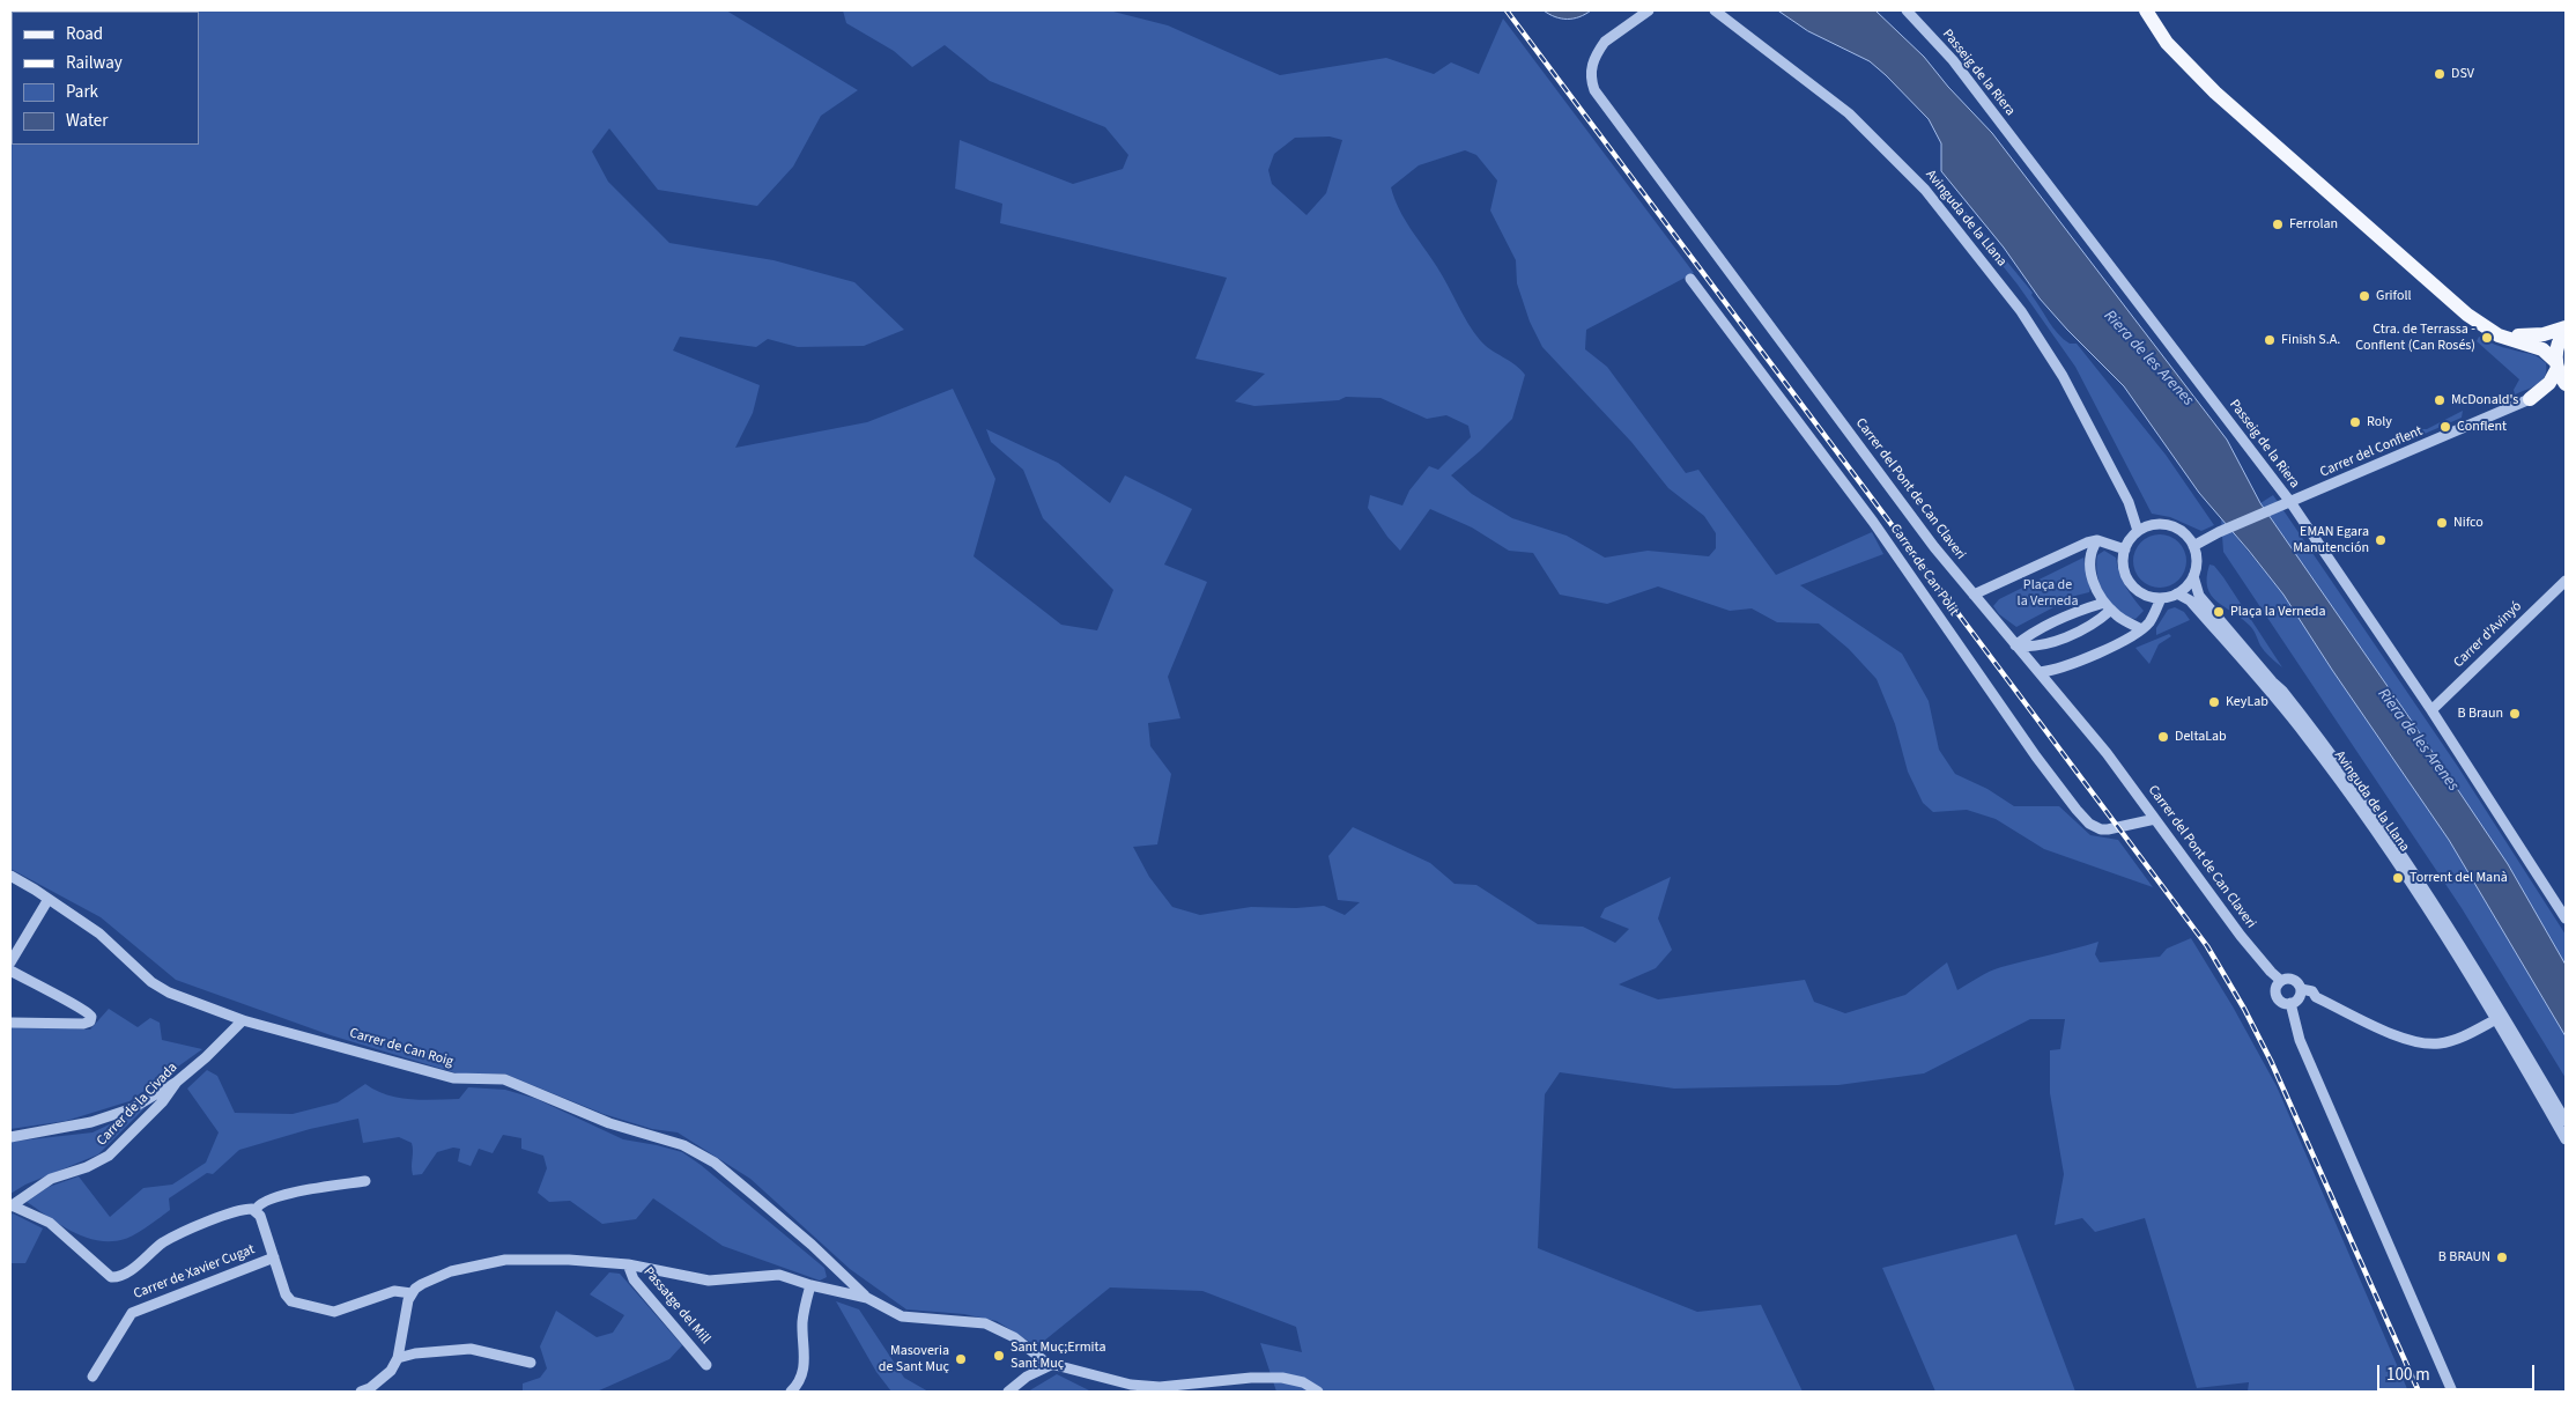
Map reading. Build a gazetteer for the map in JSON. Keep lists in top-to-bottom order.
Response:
{
  "streets": {
    "street": [
      "Passeig de la Riera",
      "Avinguda de la Llana",
      "Carrer del Conflent",
      "Carrer del Pont de Can Claveri",
      "Carrer de Can Pòlit",
      "Carrer d'Avinyó",
      "Carrer de Can Roig",
      "Carrer de la Civada",
      "Carrer de Xavier Cugat",
      "Passatge del Mill"
    ]
  },
  "crossings": [
    ["Passeig de la Riera", "Carrer del Conflent"],
    ["Passeig de la Riera", "Carrer d'Avinyó"],
    ["Avinguda de la Llana", "Carrer del Conflent"],
    ["Carrer del Pont de Can Claveri", "Carrer de Can Pòlit"],
    ["Carrer de Can Roig", "Carrer de la Civada"]
  ],
  "water": ["Riera de les Arenes"],
  "parks": ["Plaça de la Verneda"],
  "places": [
    "DSV",
    "Ferrolan",
    "Grifoll",
    "Ctra. de Terrassa - Conflent (Can Rosés)",
    "Finish S.A.",
    "McDonald's",
    "Roly",
    "Conflent",
    "Nifco",
    "EMAN Egara Manutención",
    "Plaça la Verneda",
    "KeyLab",
    "B Braun",
    "DeltaLab",
    "Torrent del Manà",
    "B BRAUN",
    "Sant Muç;Ermita Sant Muç",
    "Masoveria de Sant Muç"
  ],
  "legend": [
    "Road",
    "Railway",
    "Park",
    "Water"
  ],
  "scale_bar": "100 m"
}
